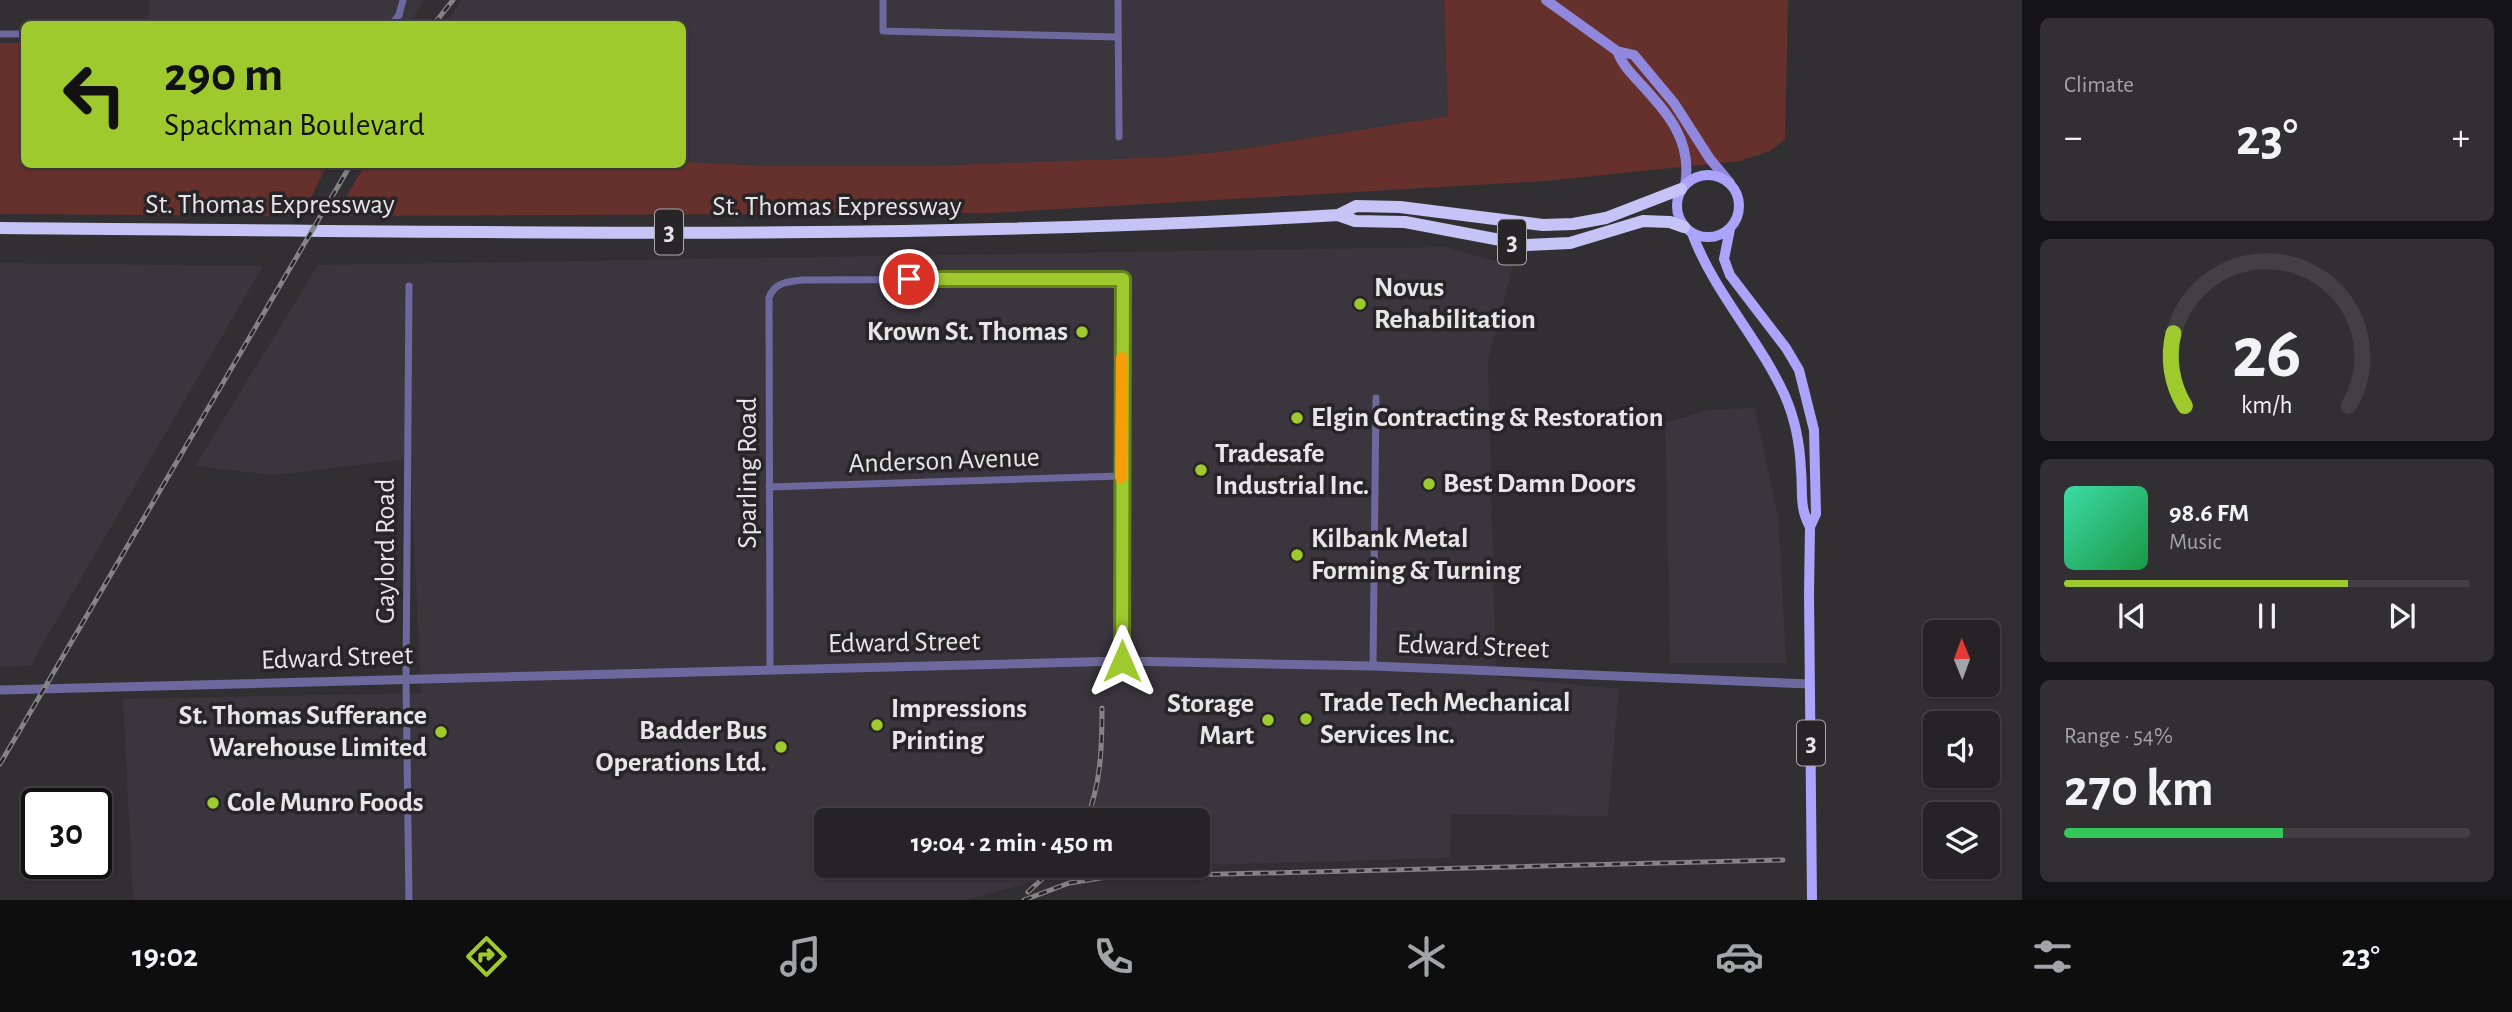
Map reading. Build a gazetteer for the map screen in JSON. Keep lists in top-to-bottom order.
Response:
{
  "streets": {
    "highway": ["St. Thomas Expressway", "3"],
    "street": [
      "Anderson Avenue",
      "Sparling Road",
      "Gaylord Road",
      "Edward Street"
    ]
  },
  "crossings": [
    ["St. Thomas Expressway", "3"],
    ["3", "Edward Street"],
    ["Anderson Avenue", "Sparling Road"],
    ["Sparling Road", "Edward Street"],
    ["Gaylord Road", "Edward Street"]
  ],
  "places": [
    "Novus Rehabilitation",
    "Krown St. Thomas",
    "Elgin Contracting & Restoration",
    "Tradesafe Industrial Inc.",
    "Best Damn Doors",
    "Kilbank Metal Forming & Turning",
    "Trade Tech Mechanical Services Inc.",
    "Storage Mart",
    "Impressions Printing",
    "St. Thomas Sufferance Warehouse Limited",
    "Badder Bus Operations Ltd.",
    "Cole Munro Foods"
  ],
  "north": "top",
  "page": {
    "tile": [
      "Climate",
      ["Range · 54%", "270 km"]
    ],
    "turn": ["290 m", "Spackman Boulevard"],
    "heat": ["−", "23°", "+"],
    "song": ["98.6 FM", "Music"],
    "limit": "30",
    "trip": "19:04 · 2 min · 450 m",
    "tabs": ["19:02", "23°"],
    "gauge": ["26", "km/h"]
  }
}
